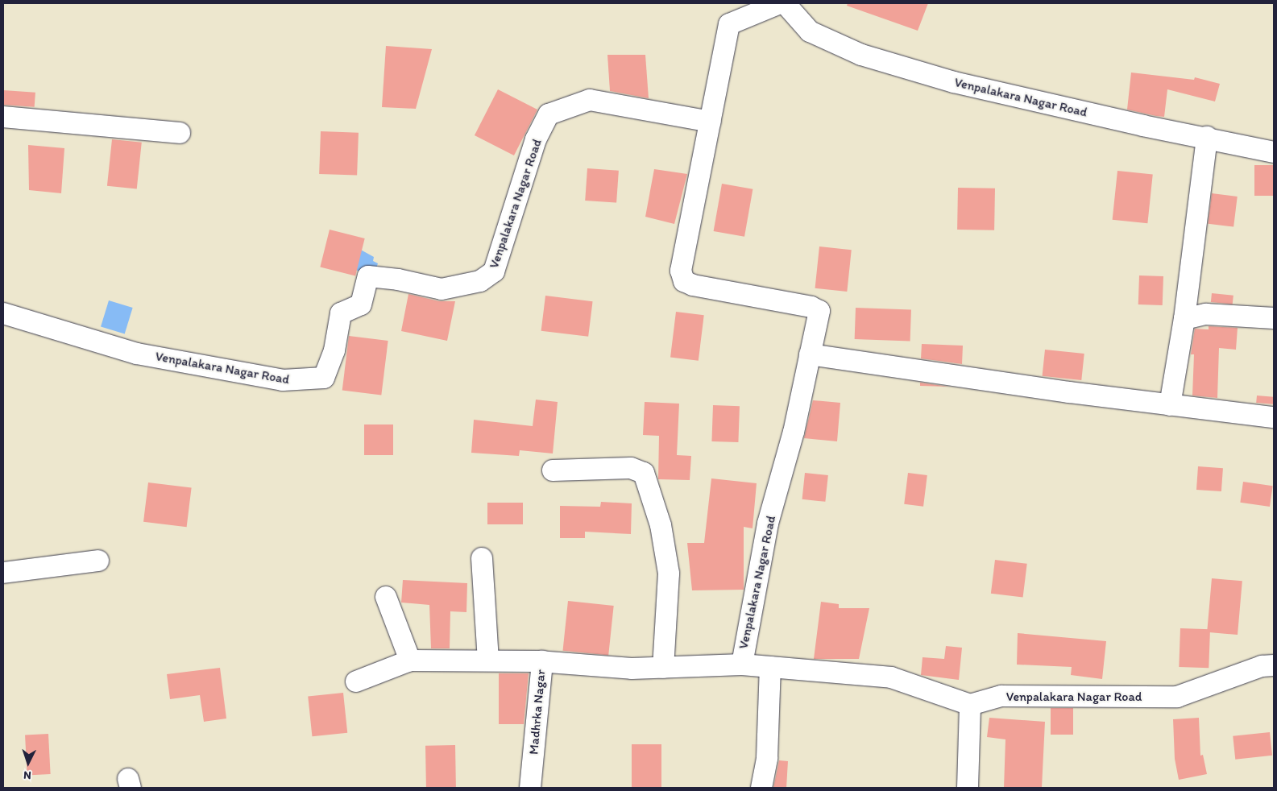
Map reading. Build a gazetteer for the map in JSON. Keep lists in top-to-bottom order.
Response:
{
  "streets": {
    "street": ["Venpalakara Nagar Road", "Madhrka Nagar"]
  },
  "crossings": [
    ["Venpalakara Nagar Road", "Madhrka Nagar"]
  ],
  "north": "bottom"
}
